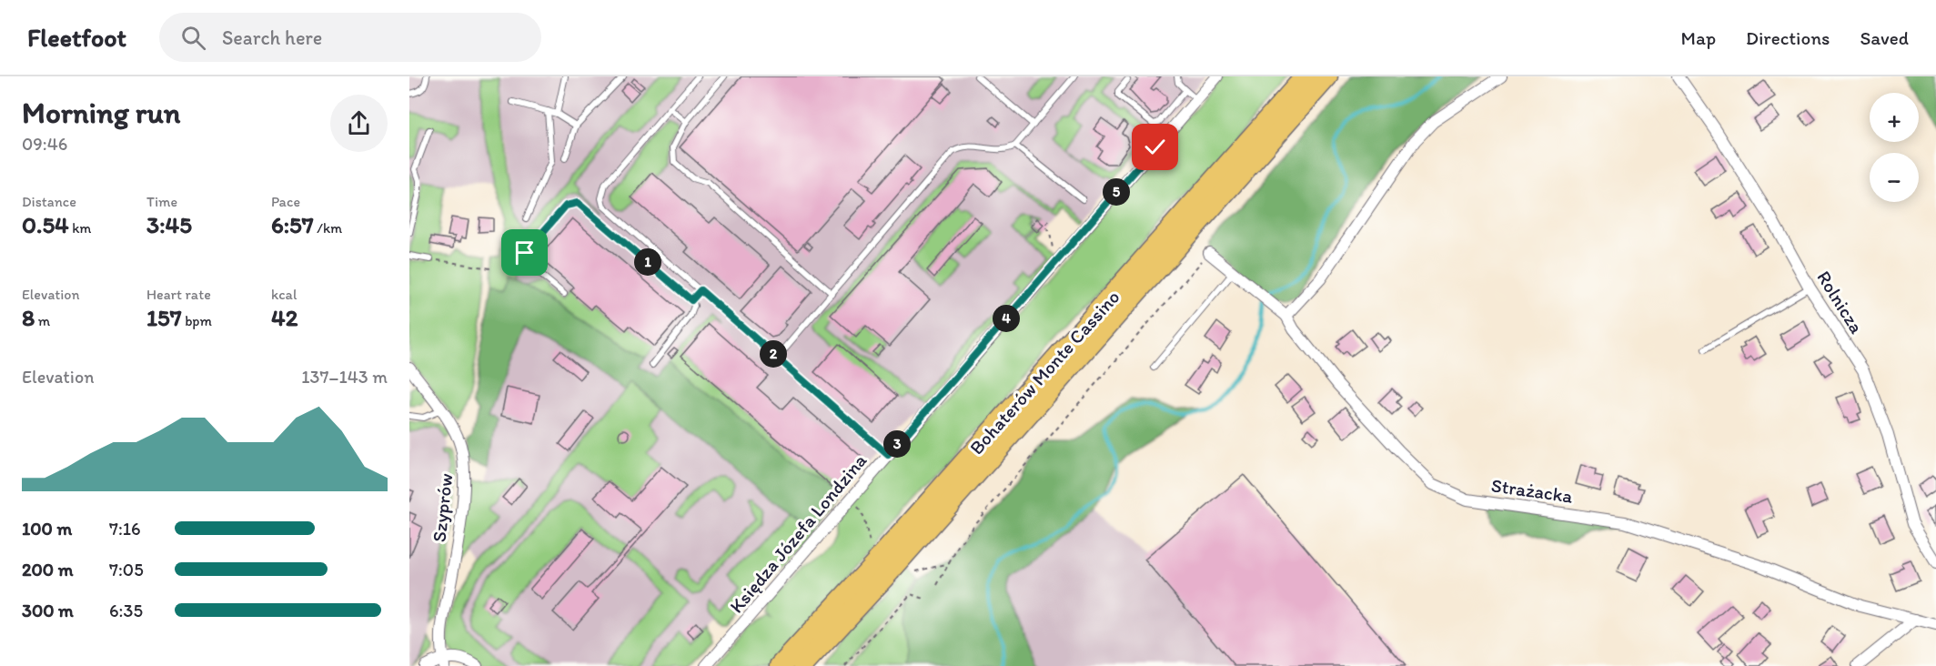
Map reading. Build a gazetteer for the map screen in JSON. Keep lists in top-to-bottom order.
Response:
{
  "streets": {
    "highway": ["Bohaterów Monte Cassino"],
    "street": [
      "Rolnicza",
      "Strażacka",
      "Szyprów",
      "Księdza Józefa Londzina"
    ]
  },
  "page": {
    "header": "Fleetfoot",
    "search": "Search here",
    "nav": ["Map", "Directions", "Saved"],
    "heading": ["Morning run", "09:46"],
    "map_buttons": ["+", "−"],
    "stats": [
      ["Distance", "0.54 km"],
      ["Time", "3:45"],
      ["Pace", "6:57 /km"],
      ["Elevation", "8 m"],
      ["Heart rate", "157 bpm"],
      ["kcal", "42"]
    ],
    "pins": [
      "5",
      "1",
      "4",
      "2",
      "3"
    ],
    "chart": ["Elevation", "137–143 m"],
    "list": [
      {
        "name": "100 m",
        "note": "7:16"
      },
      {
        "name": "200 m",
        "note": "7:05"
      },
      {
        "name": "300 m",
        "note": "6:35"
      }
    ]
  }
}
